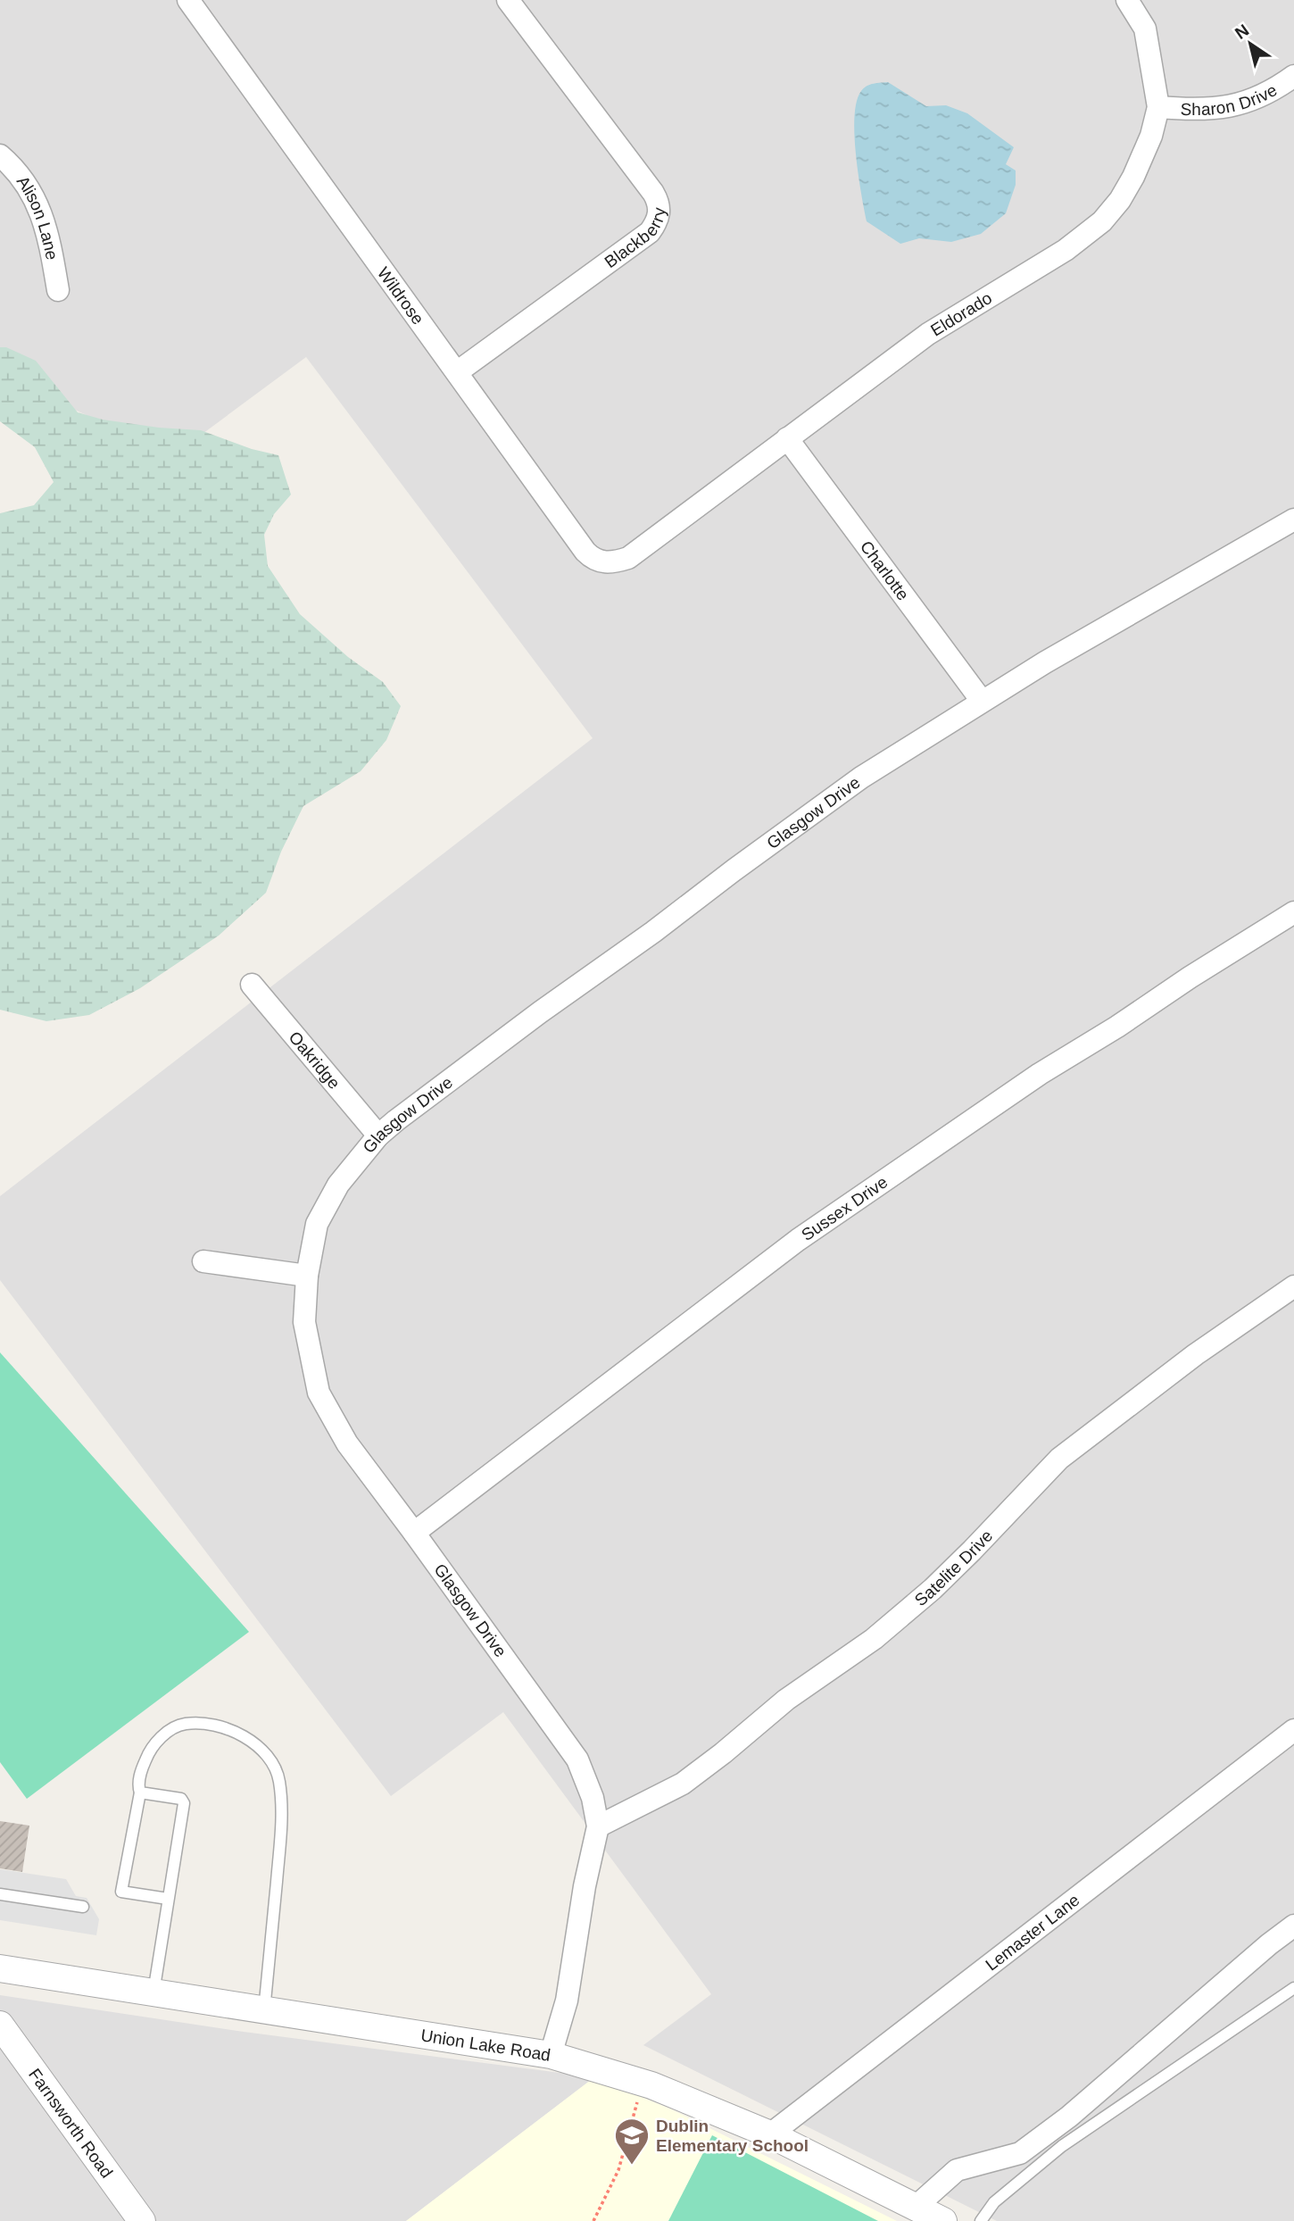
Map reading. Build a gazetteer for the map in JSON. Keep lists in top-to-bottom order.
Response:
{
  "streets": {
    "street": [
      "Sharon Drive",
      "Alison Lane",
      "Blackberry",
      "Wildrose",
      "Eldorado",
      "Charlotte",
      "Glasgow Drive",
      "Oakridge",
      "Sussex Drive",
      "Satelite Drive",
      "Lemaster Lane",
      "Union Lake Road",
      "Farnsworth Road"
    ]
  },
  "crossings": [
    ["Sharon Drive", "Eldorado"],
    ["Blackberry", "Wildrose"],
    ["Wildrose", "Eldorado"],
    ["Eldorado", "Charlotte"],
    ["Charlotte", "Glasgow Drive"],
    ["Glasgow Drive", "Oakridge"],
    ["Glasgow Drive", "Sussex Drive"],
    ["Glasgow Drive", "Satelite Drive"],
    ["Glasgow Drive", "Union Lake Road"],
    ["Lemaster Lane", "Union Lake Road"]
  ],
  "places": {
    "school or university": ["Dublin Elementary School"]
  },
  "north": "top left"
}
